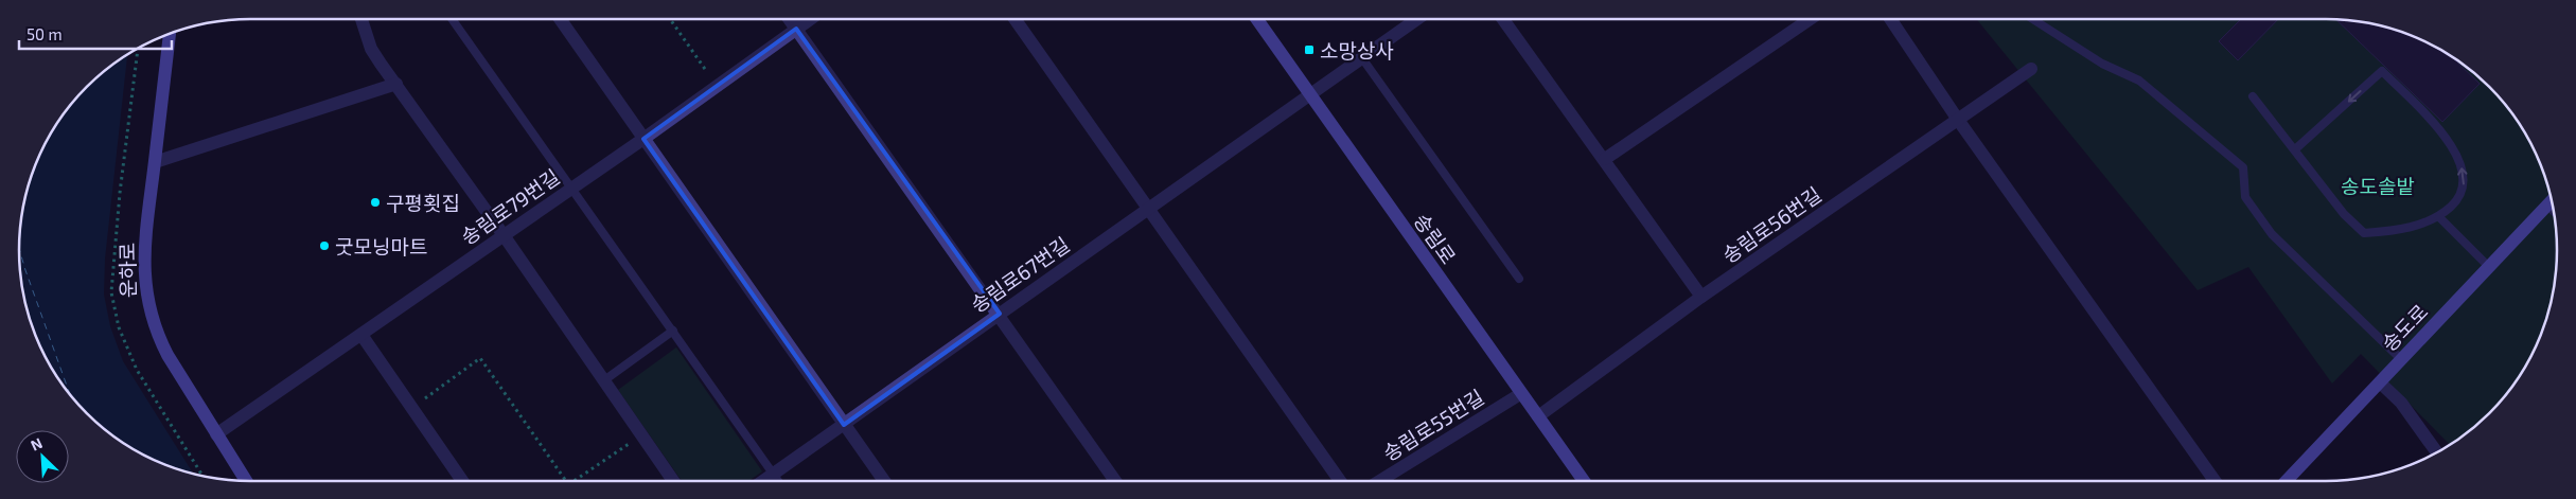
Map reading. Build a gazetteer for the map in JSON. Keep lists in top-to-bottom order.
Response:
{
  "streets": {
    "street": [
      "송림로79번길",
      "송림로56번길",
      "송림로",
      "운하로",
      "송림로67번길",
      "송도로",
      "송림로55번길"
    ]
  },
  "crossings": [
    ["송림로79번길", "운하로"],
    ["송림로56번길", "송림로"],
    ["송림로", "송림로67번길"],
    ["송림로", "송림로55번길"]
  ],
  "parks": ["송도솔밭"],
  "places": {
    "transit": ["소망상사"],
    "other": ["구평횟집", "굿모닝마트"]
  },
  "scale_bar": "50 m",
  "north": "top left"
}
